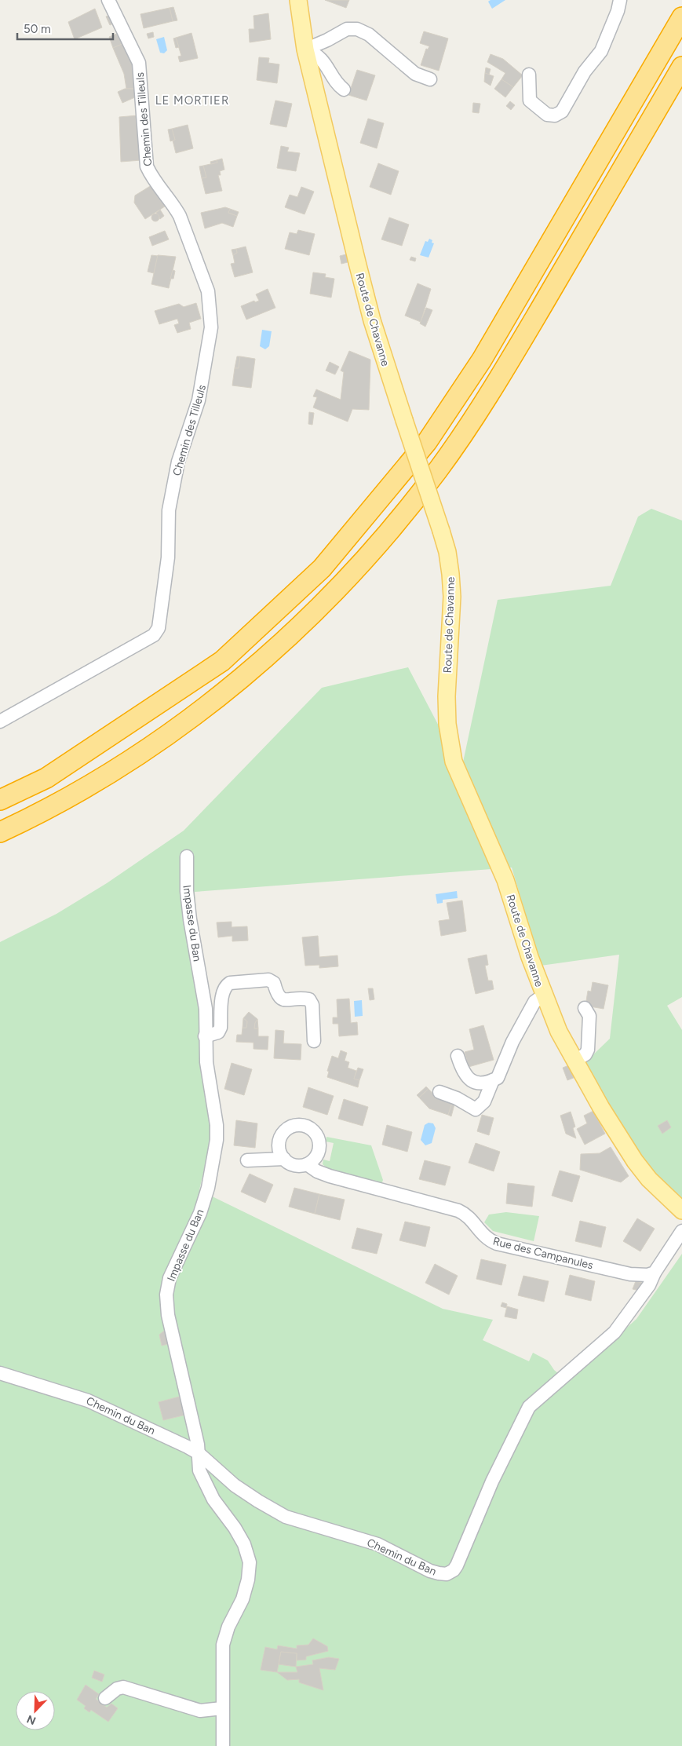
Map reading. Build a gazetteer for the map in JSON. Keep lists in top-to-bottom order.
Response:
{
  "streets": {
    "main road": ["Route de Chavanne"],
    "street": [
      "Chemin des Tilleuls",
      "Impasse du Ban",
      "Rue des Campanules",
      "Chemin du Ban"
    ]
  },
  "crossings": [
    ["Impasse du Ban", "Chemin du Ban"],
    ["Rue des Campanules", "Chemin du Ban"]
  ],
  "districts": ["LE MORTIER"],
  "scale_bar": "50 m",
  "north": "bottom left"
}
